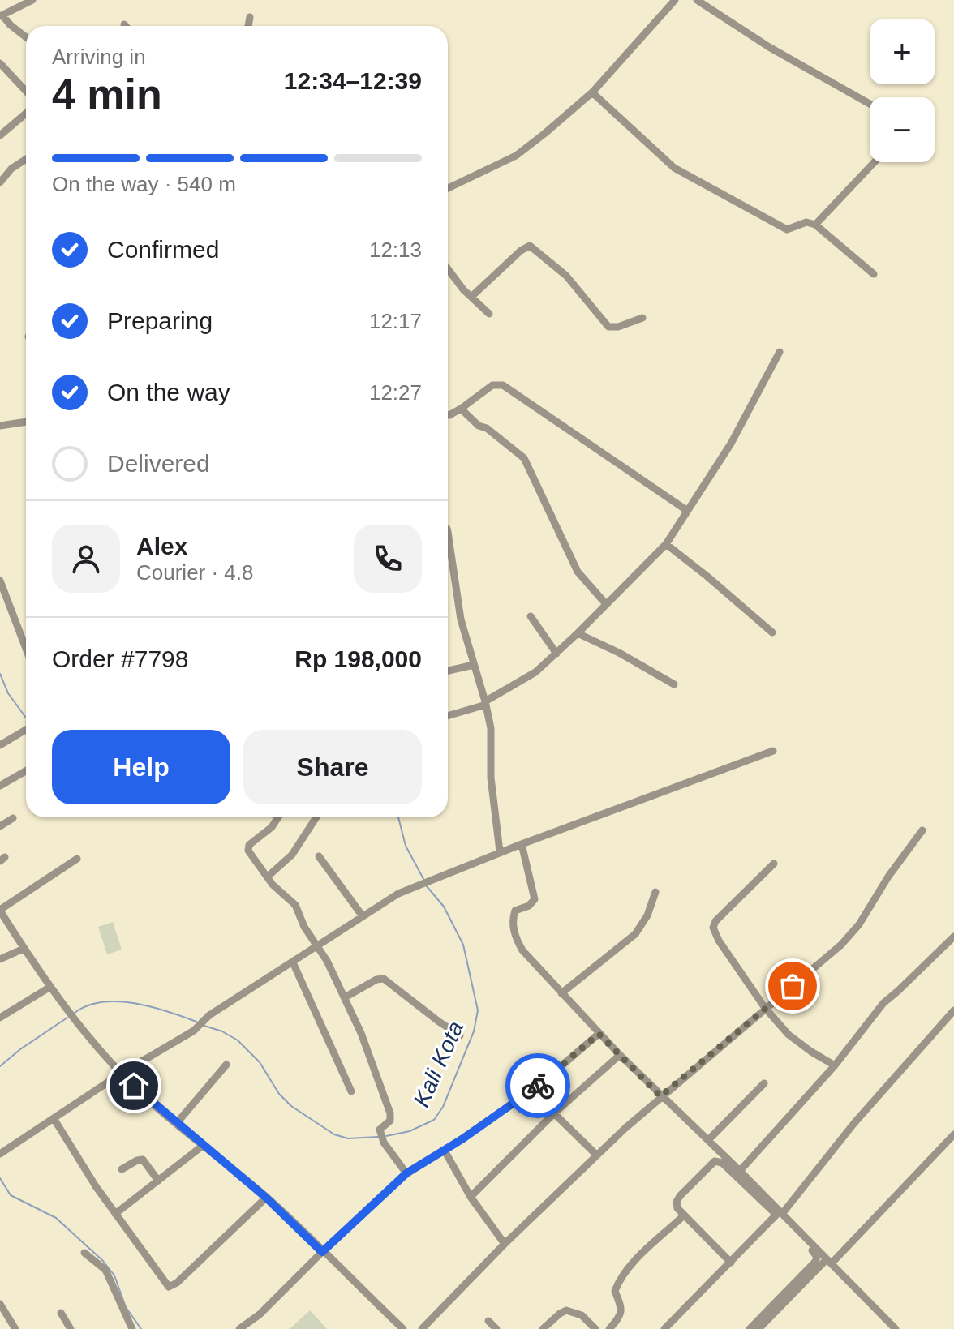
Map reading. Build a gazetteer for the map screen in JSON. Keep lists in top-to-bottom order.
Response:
{
  "water": ["Kali Kota"],
  "page": {
    "map_buttons": ["+", "−"],
    "heading": ["4 min", "Arriving in", "12:34–12:39"],
    "panel": [
      "Alex",
      "Courier · 4.8",
      "Order #7798",
      "Rp 198,000"
    ],
    "bar": "On the way · 540 m",
    "list": [
      ["Confirmed", "12:13"],
      ["Preparing", "12:17"],
      ["On the way", "12:27"],
      "Delivered"
    ],
    "buttons": ["Help", "Share"]
  }
}
